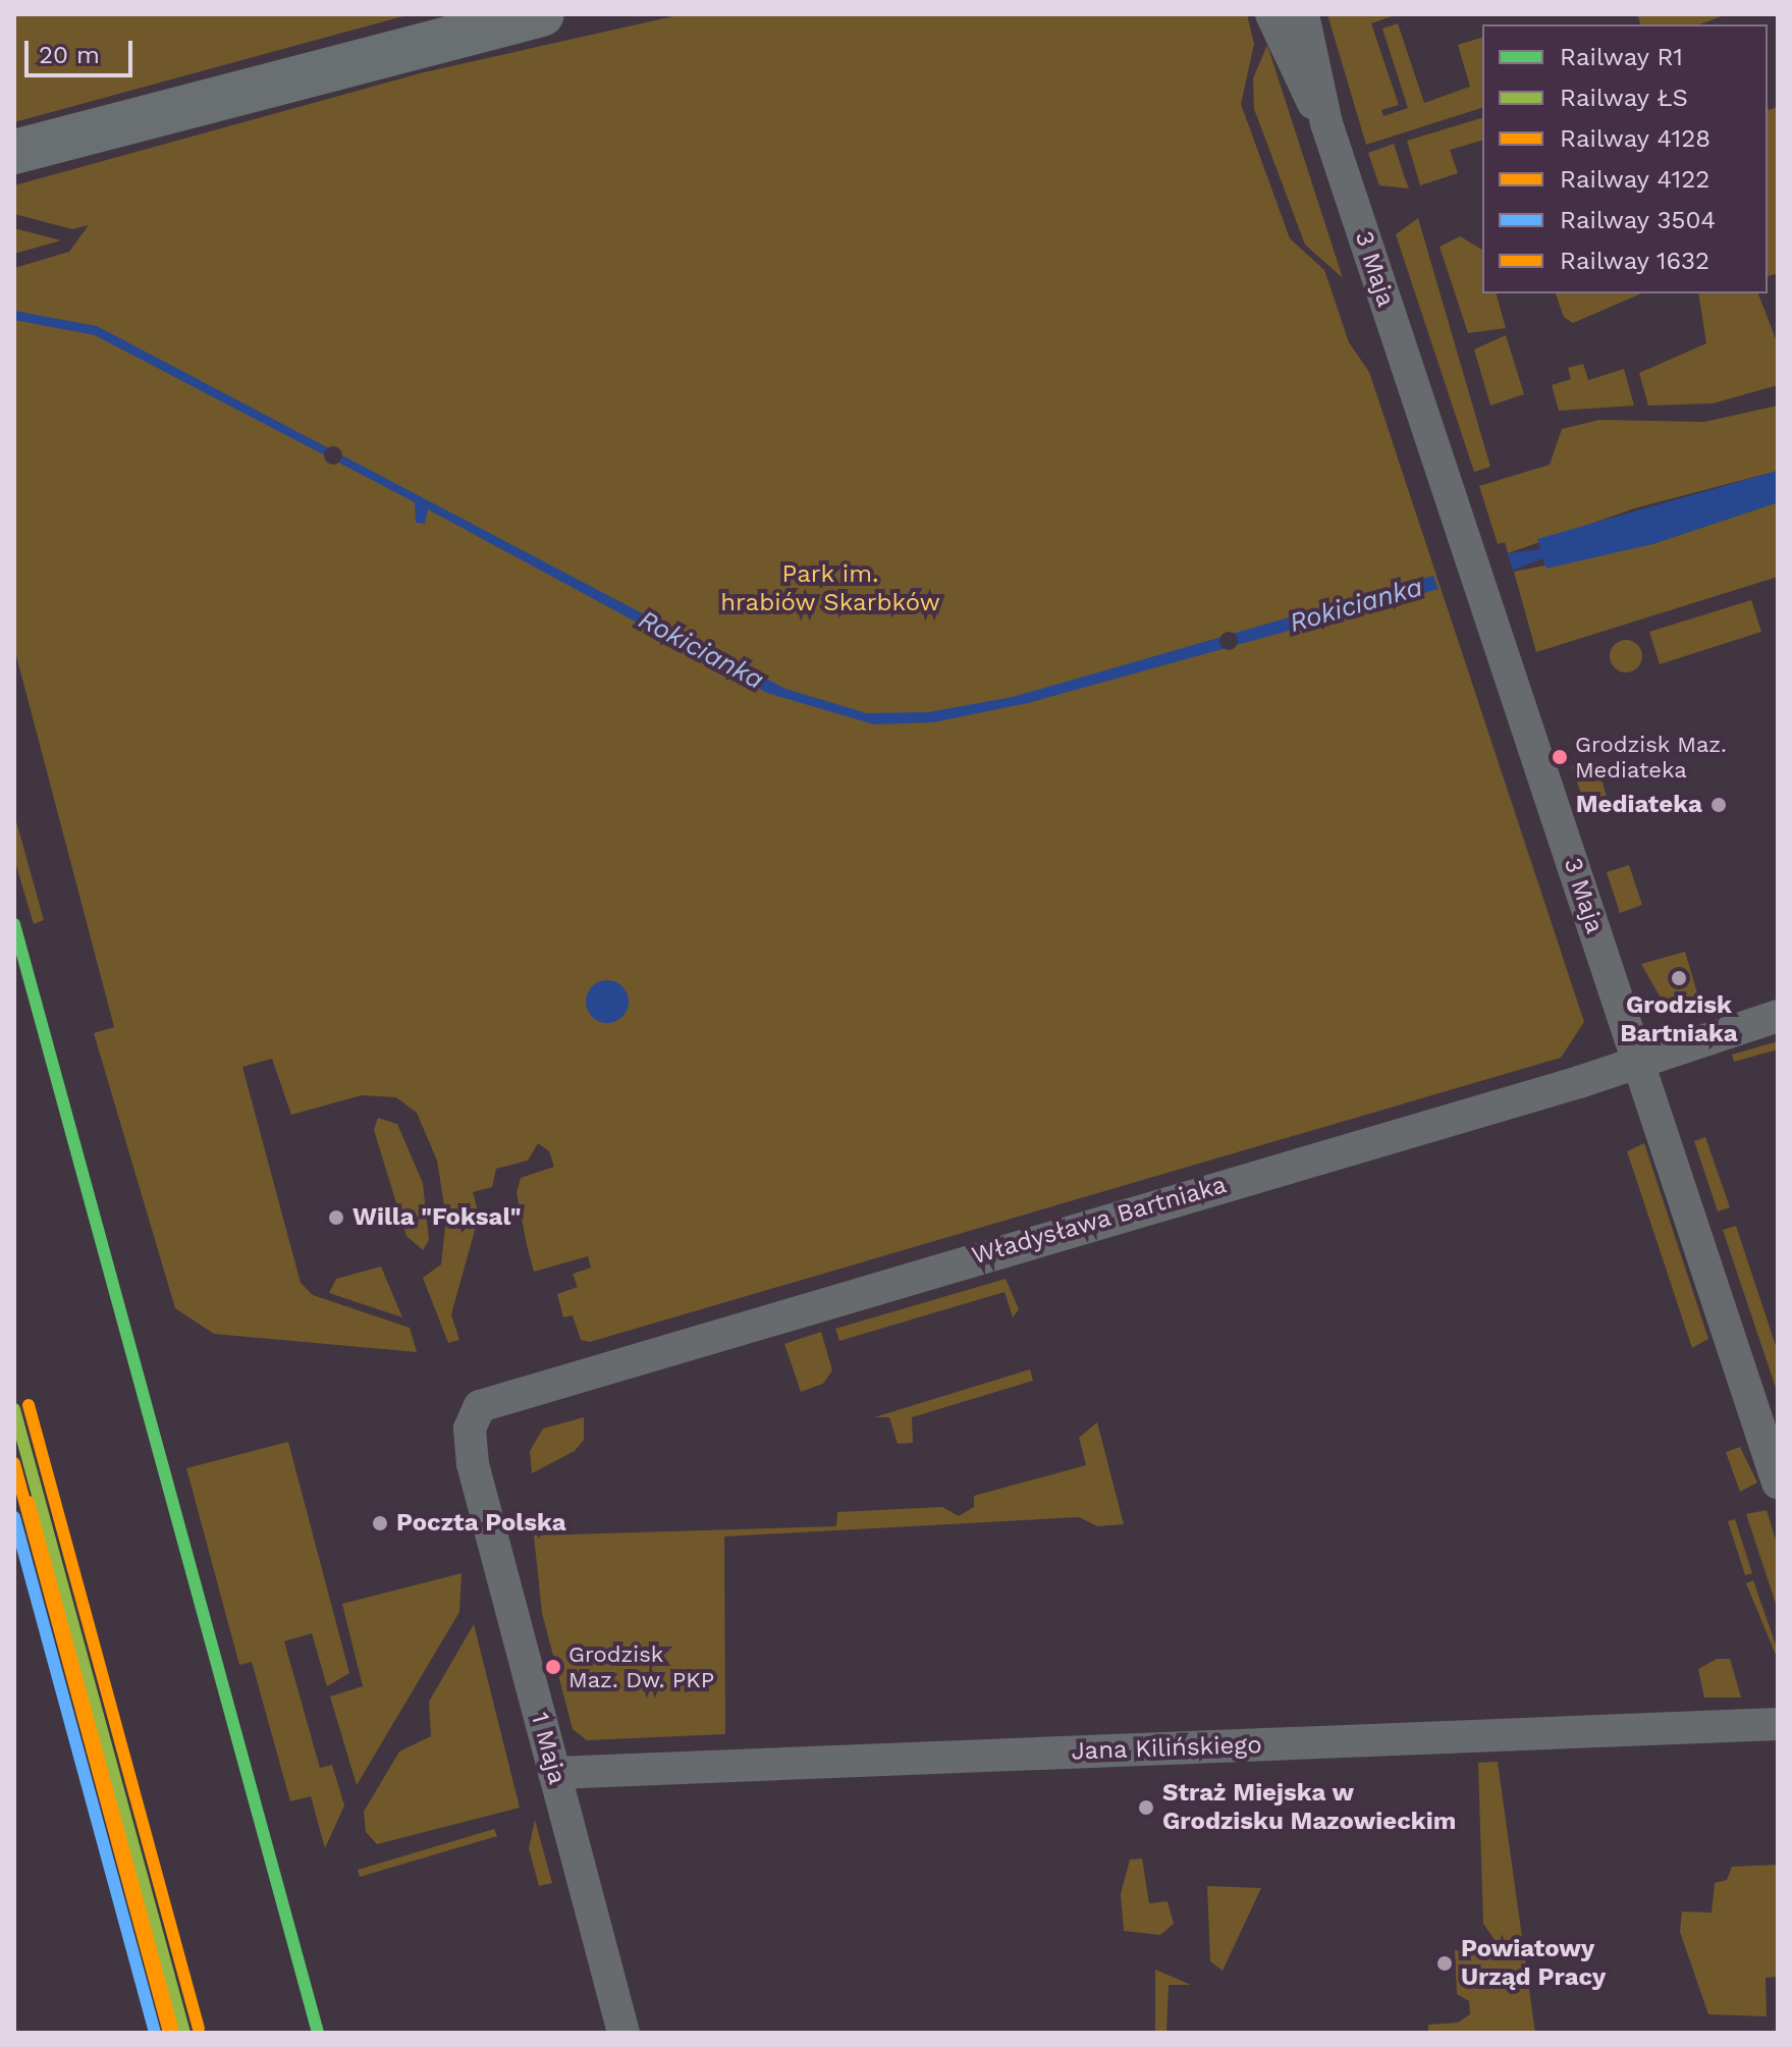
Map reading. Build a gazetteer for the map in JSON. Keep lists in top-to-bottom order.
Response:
{
  "streets": {
    "street": [
      "3 Maja",
      "Władysława Bartniaka",
      "1 Maja",
      "Jana Kilińskiego"
    ]
  },
  "crossings": [
    ["3 Maja", "Władysława Bartniaka"],
    ["Władysława Bartniaka", "1 Maja"],
    ["1 Maja", "Jana Kilińskiego"]
  ],
  "water": ["Rokicianka"],
  "parks": ["Park im. hrabiów Skarbków"],
  "places": [
    "Grodzisk Maz. Mediateka",
    "Mediateka",
    "Grodzisk Bartniaka",
    "Willa \"Foksal\"",
    "Poczta Polska",
    "Grodzisk Maz. Dw. PKP",
    "Straż Miejska w Grodzisku Mazowieckim",
    "Powiatowy Urząd Pracy"
  ],
  "lines": [
    "rail line R1",
    "rail line 4122",
    "rail line ŁS",
    "rail line 4128",
    "rail line 1632",
    "rail line 3504"
  ],
  "legend": [
    "Railway R1",
    "Railway ŁS",
    "Railway 4128",
    "Railway 4122",
    "Railway 3504",
    "Railway 1632"
  ],
  "scale_bar": "20 m"
}
